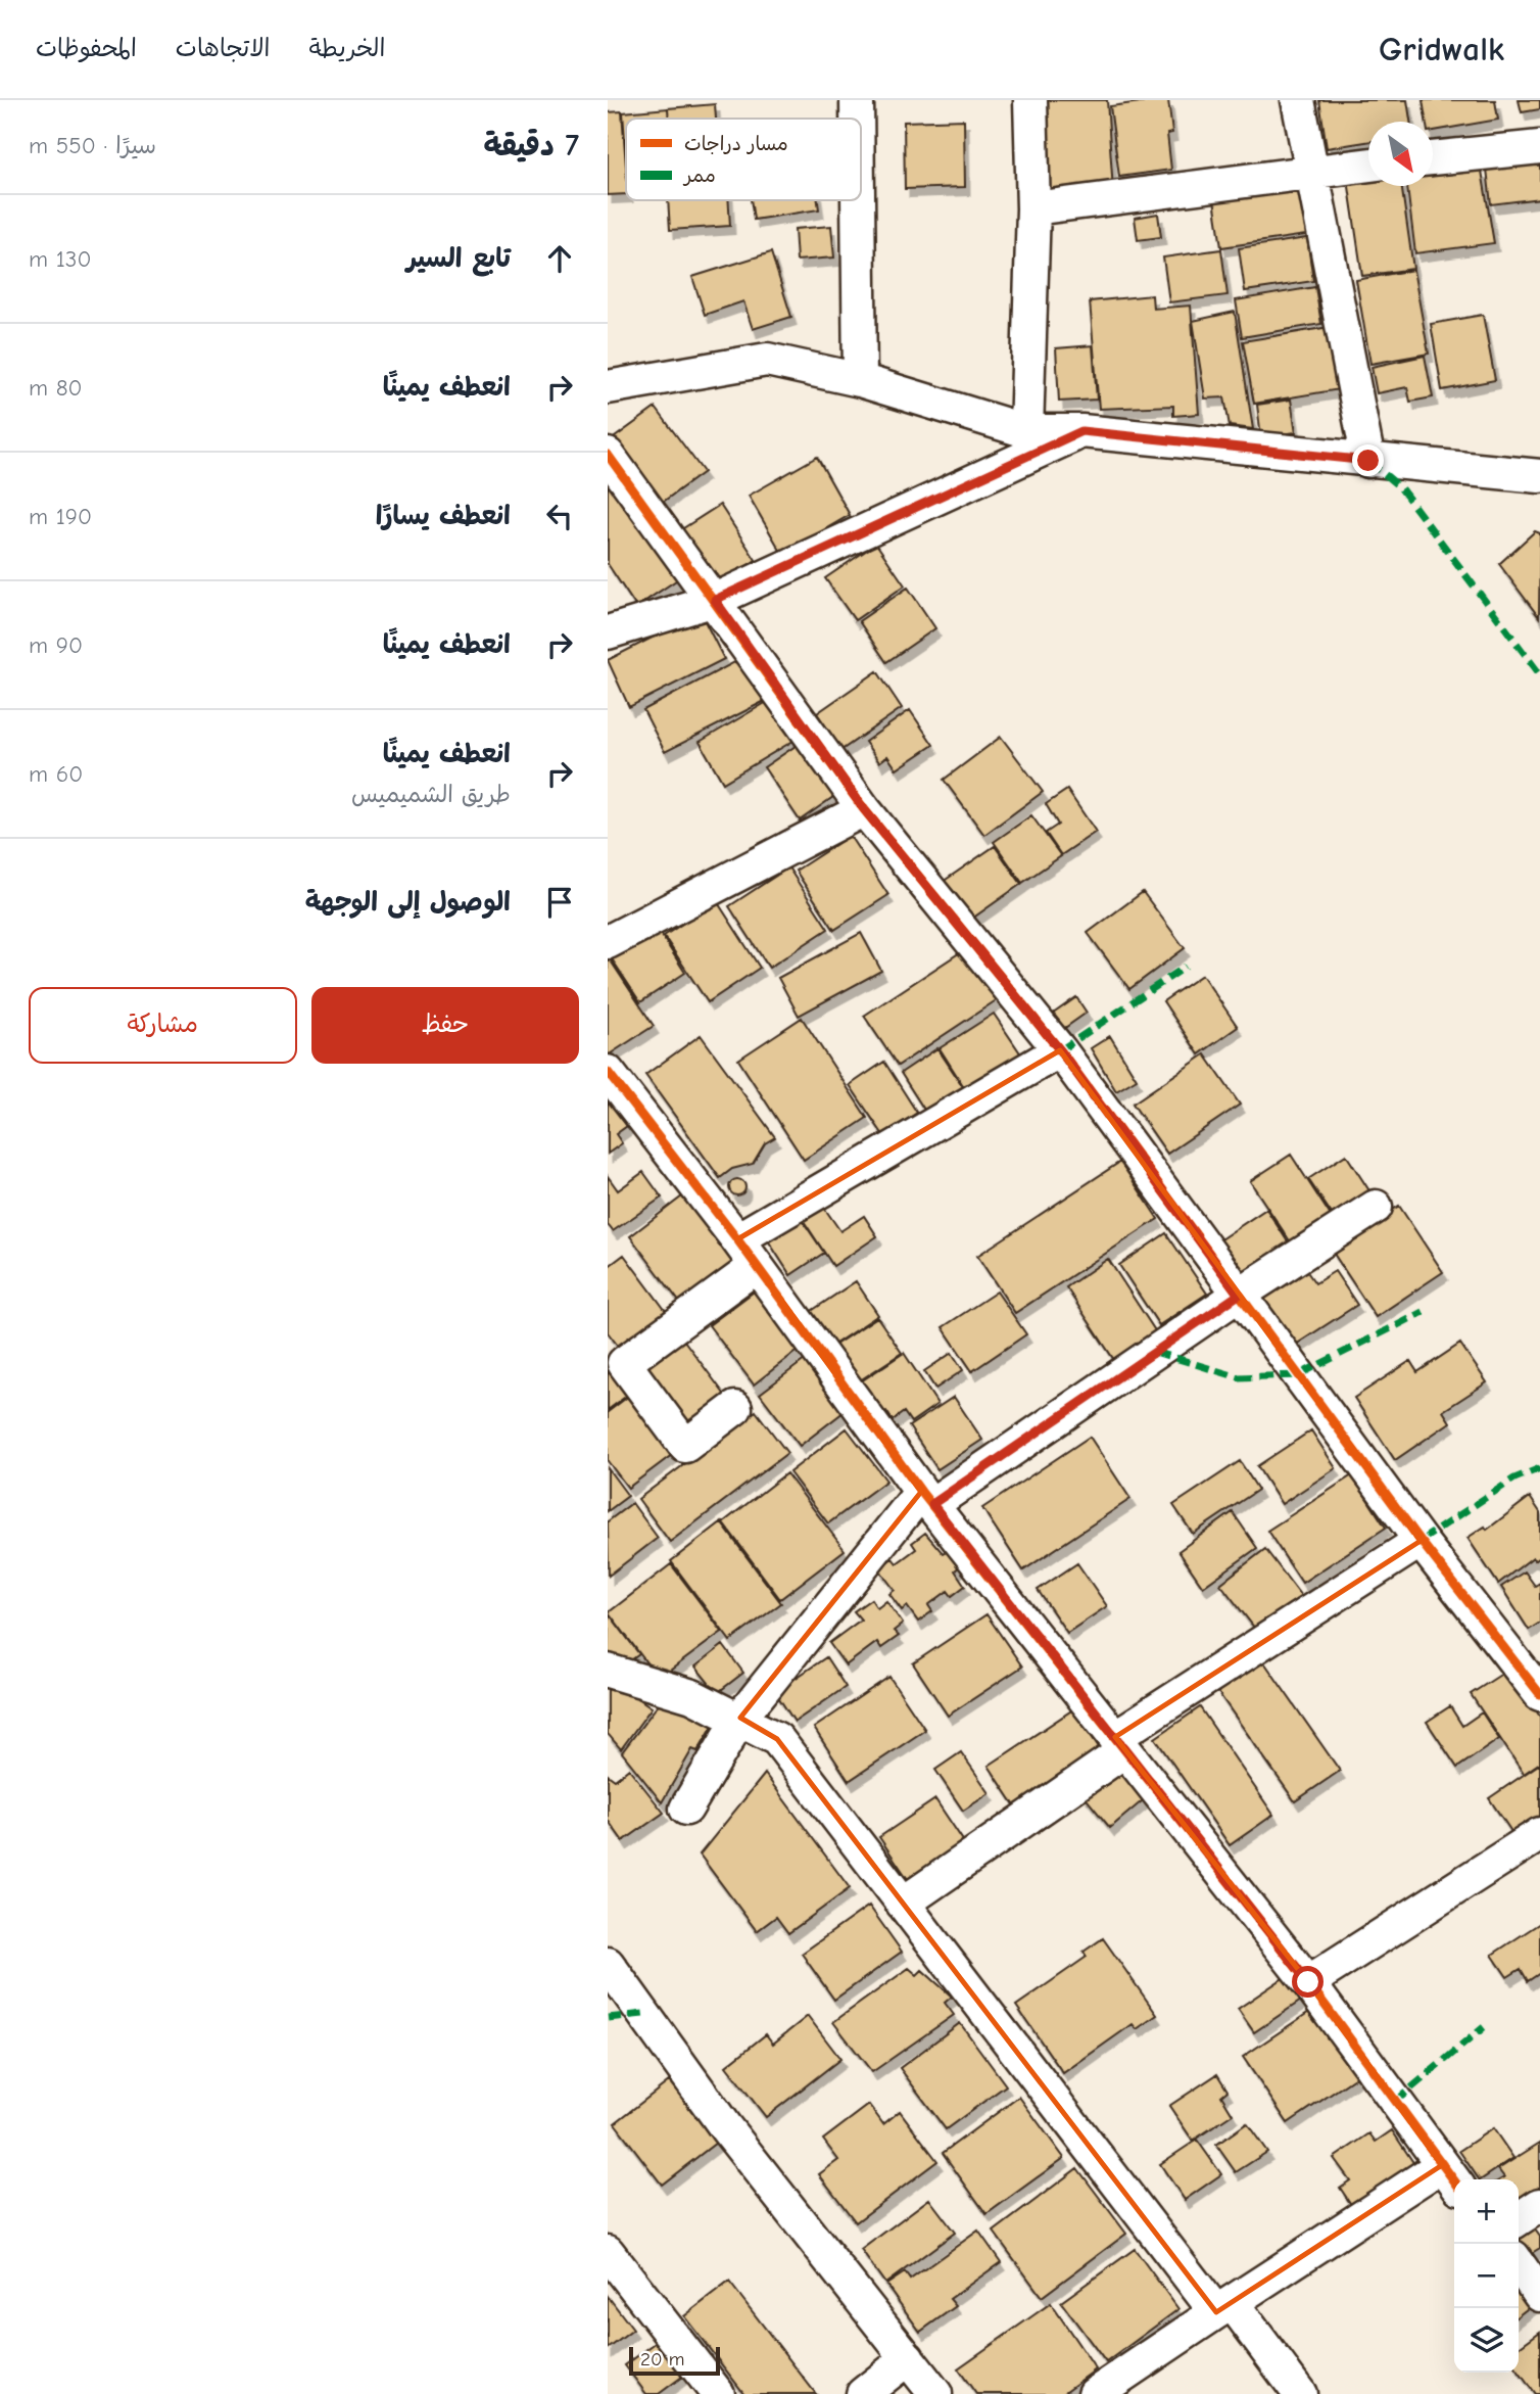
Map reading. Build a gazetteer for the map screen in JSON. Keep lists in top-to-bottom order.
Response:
{
  "legend": ["مسار دراجات", "ممر"],
  "scale_bar": "20 m",
  "north": "bottom right",
  "page": {
    "header": "Gridwalk",
    "nav": ["الخريطة", "الاتجاهات", "المحفوظات"],
    "heading": ["7 دقيقة", "سيرًا · 550 m"],
    "list": [
      ["تابع السير", "130 m"],
      ["انعطف يمينًا", "80 m"],
      ["انعطف يسارًا", "190 m"],
      ["انعطف يمينًا", "90 m"],
      ["انعطف يمينًا", "طريق الشميميس", "60 m"],
      "الوصول إلى الوجهة"
    ],
    "buttons": ["حفظ", "مشاركة"],
    "map_buttons": ["+", "−"],
    "scale": "20 m"
  }
}
